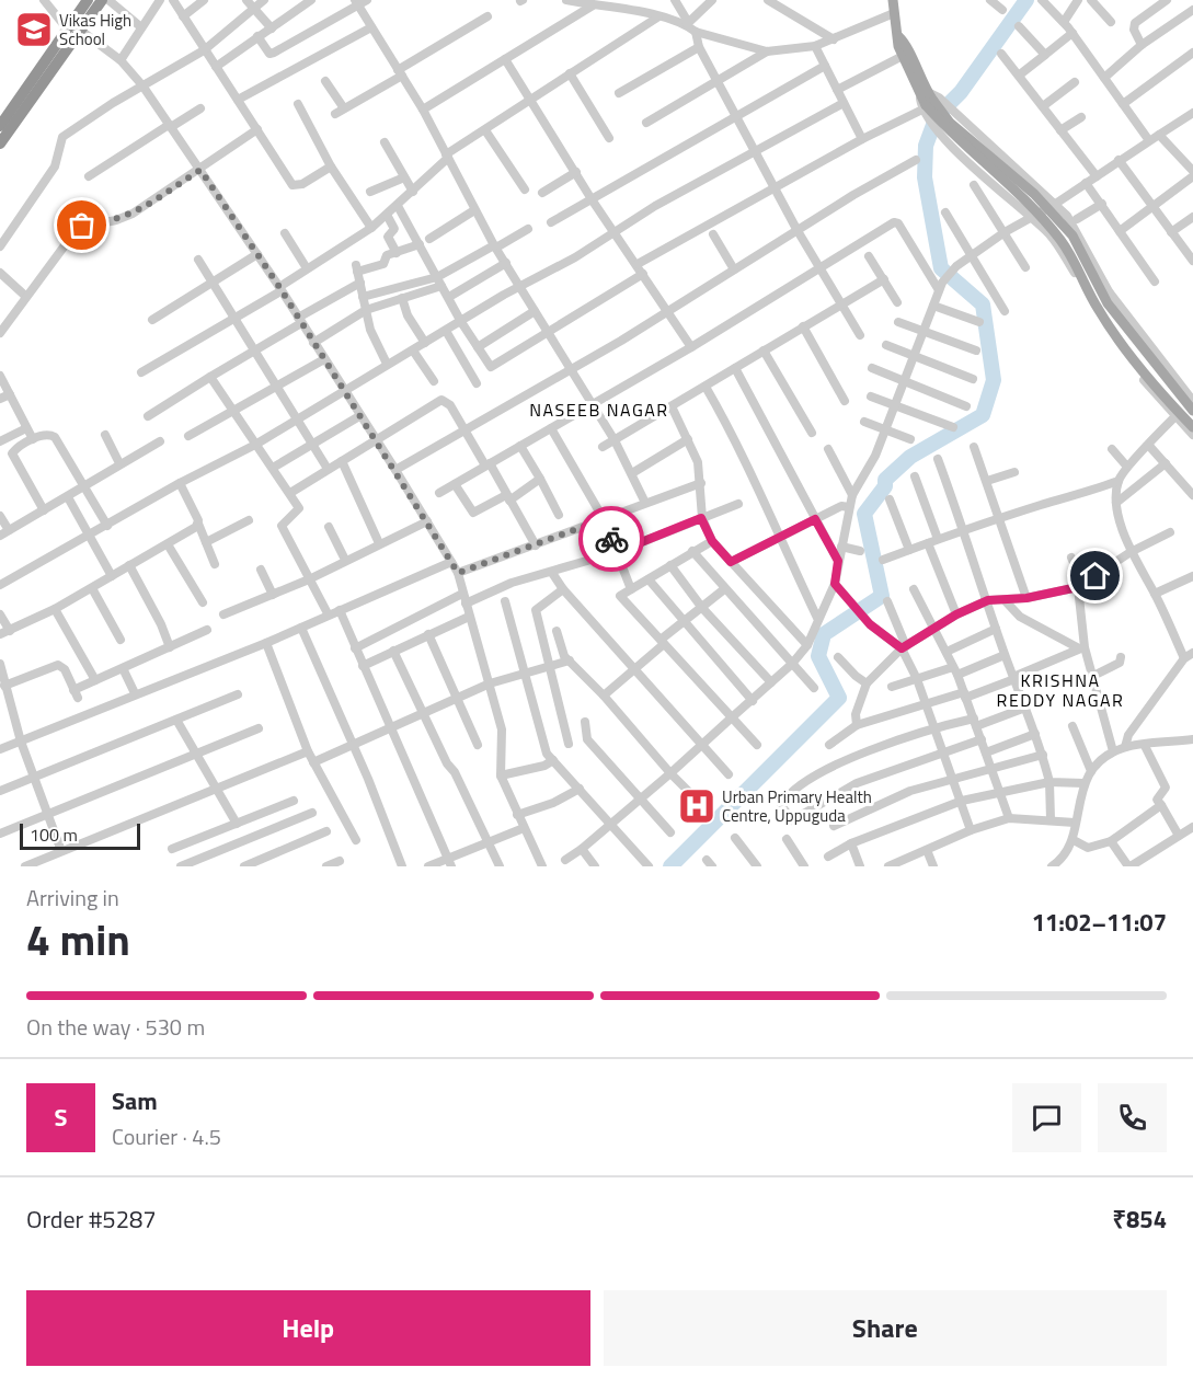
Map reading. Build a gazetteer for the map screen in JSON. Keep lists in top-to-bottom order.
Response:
{
  "districts": ["NASEEB NAGAR", "KRISHNA REDDY NAGAR"],
  "places": {
    "school or university": ["Vikas High School"],
    "hospital": ["Urban Primary Health Centre, Uppuguda"]
  },
  "scale_bar": "100 m",
  "page": {
    "scale": "100 m",
    "heading": ["4 min", "Arriving in", "11:02–11:07"],
    "panel": [
      "Sam",
      "Courier · 4.5",
      "Order #5287",
      "₹854"
    ],
    "bar": "On the way · 530 m",
    "round": "S",
    "buttons": ["Help", "Share"]
  }
}
